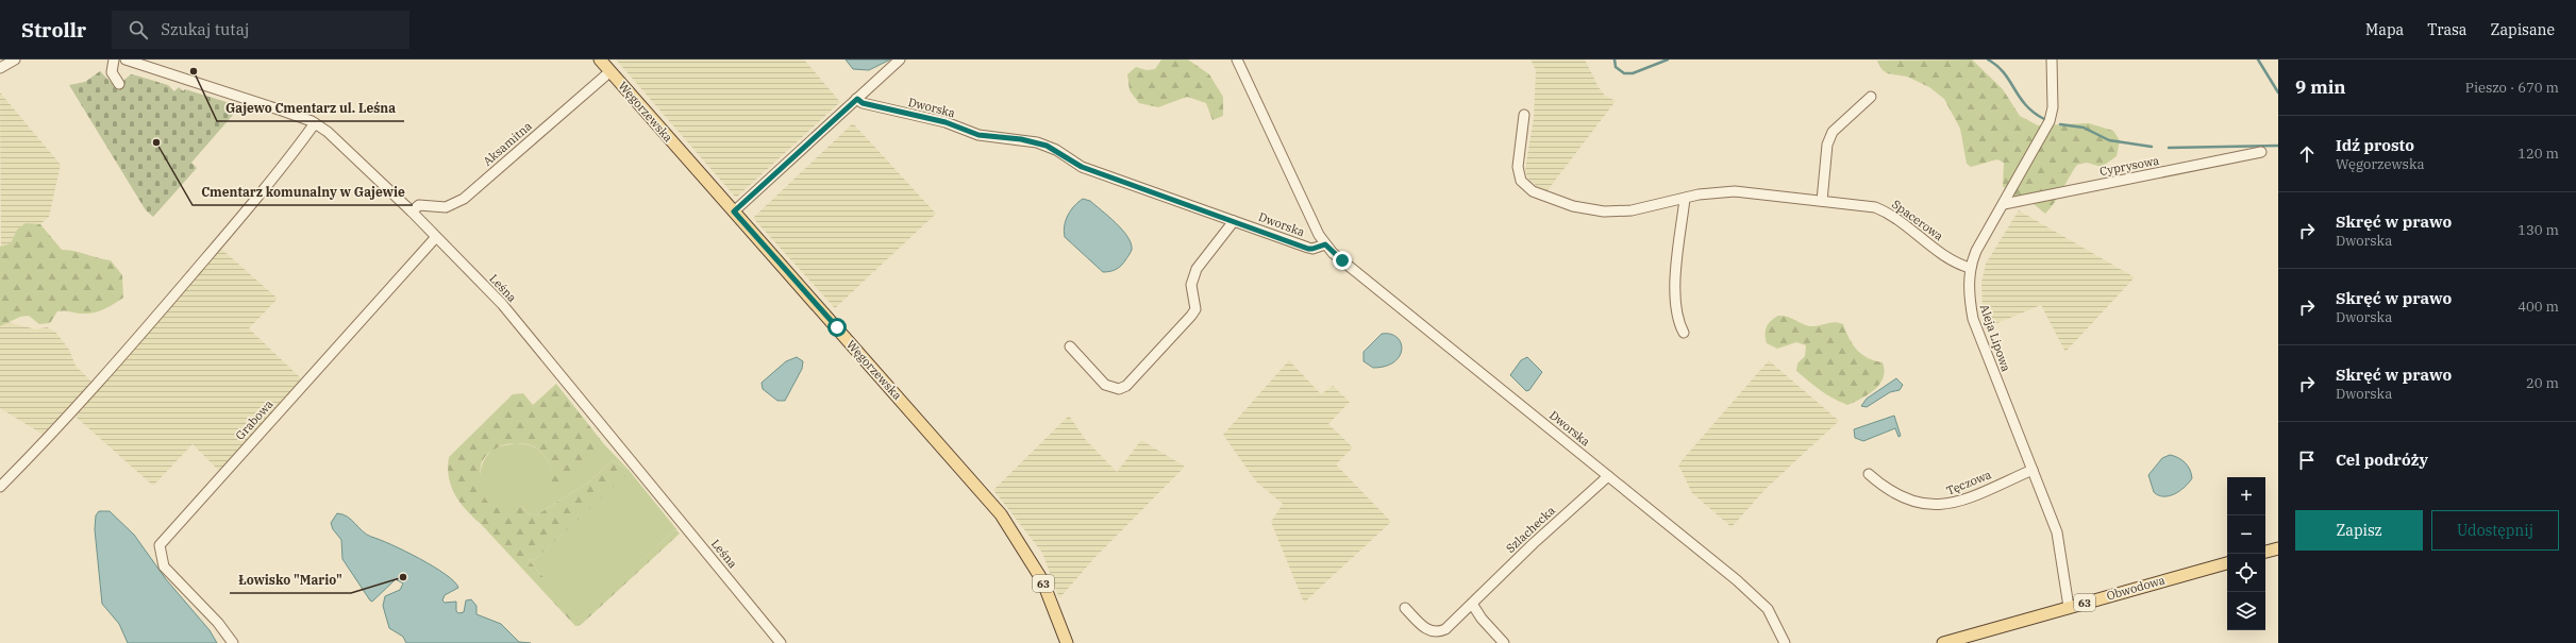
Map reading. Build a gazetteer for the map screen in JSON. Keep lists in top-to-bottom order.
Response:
{
  "streets": {
    "main road": ["Węgorzewska", "63", "Obwodowa"],
    "street": [
      "Dworska",
      "Aksamitna",
      "Cyprysowa",
      "Spacerowa",
      "Leśna",
      "Aleja Lipowa",
      "Grabowa",
      "Tęczowa",
      "Szlachecka"
    ]
  },
  "crossings": [
    ["Dworska", "Szlachecka"],
    ["Węgorzewska", "Aksamitna"],
    ["Aksamitna", "Leśna"],
    ["Cyprysowa", "Aleja Lipowa"],
    ["Spacerowa", "Aleja Lipowa"],
    ["Leśna", "Grabowa"],
    ["Aleja Lipowa", "Tęczowa"],
    ["Aleja Lipowa", "Obwodowa"]
  ],
  "places": ["Gajewo Cmentarz ul. Leśna", "Cmentarz komunalny w Gajewie", "Łowisko \"Mario\""],
  "page": {
    "header": "Strollr",
    "search": "Szukaj tutaj",
    "nav": ["Mapa", "Trasa", "Zapisane"],
    "heading": ["9 min", "Pieszo · 670 m"],
    "list": [
      ["Idź prosto", "Węgorzewska", "120 m"],
      ["Skręć w prawo", "Dworska", "130 m"],
      ["Skręć w prawo", "Dworska", "400 m"],
      ["Skręć w prawo", "Dworska", "20 m"],
      "Cel podróży"
    ],
    "map_buttons": ["+", "−"],
    "buttons": ["Zapisz", "Udostępnij"]
  }
}
